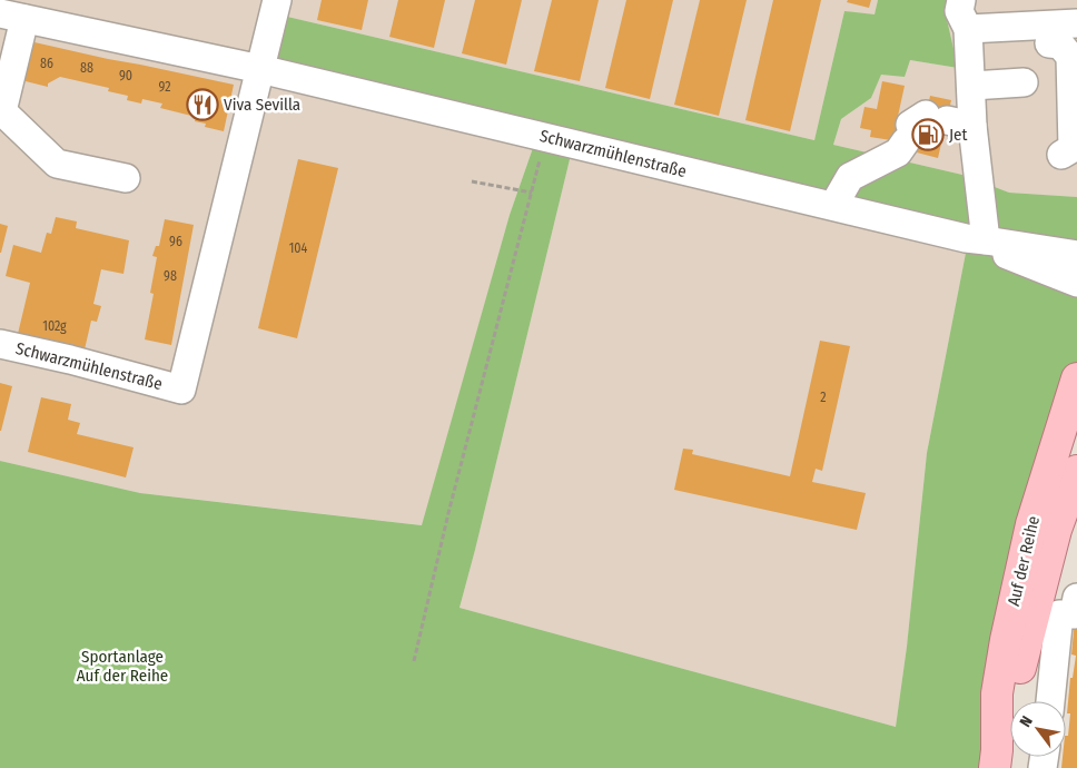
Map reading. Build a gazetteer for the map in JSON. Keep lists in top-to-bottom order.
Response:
{
  "streets": {
    "main road": ["Auf der Reihe"],
    "street": ["Schwarzmühlenstraße"]
  },
  "parks": ["Sportanlage Auf der Reihe"],
  "places": {
    "restaurant": ["Viva Sevilla"],
    "fuel station": ["Jet"]
  },
  "house_numbers": [
    "86",
    "88",
    "90",
    "92",
    "96",
    "104",
    "98",
    "102g",
    "2"
  ],
  "north": "top left"
}
